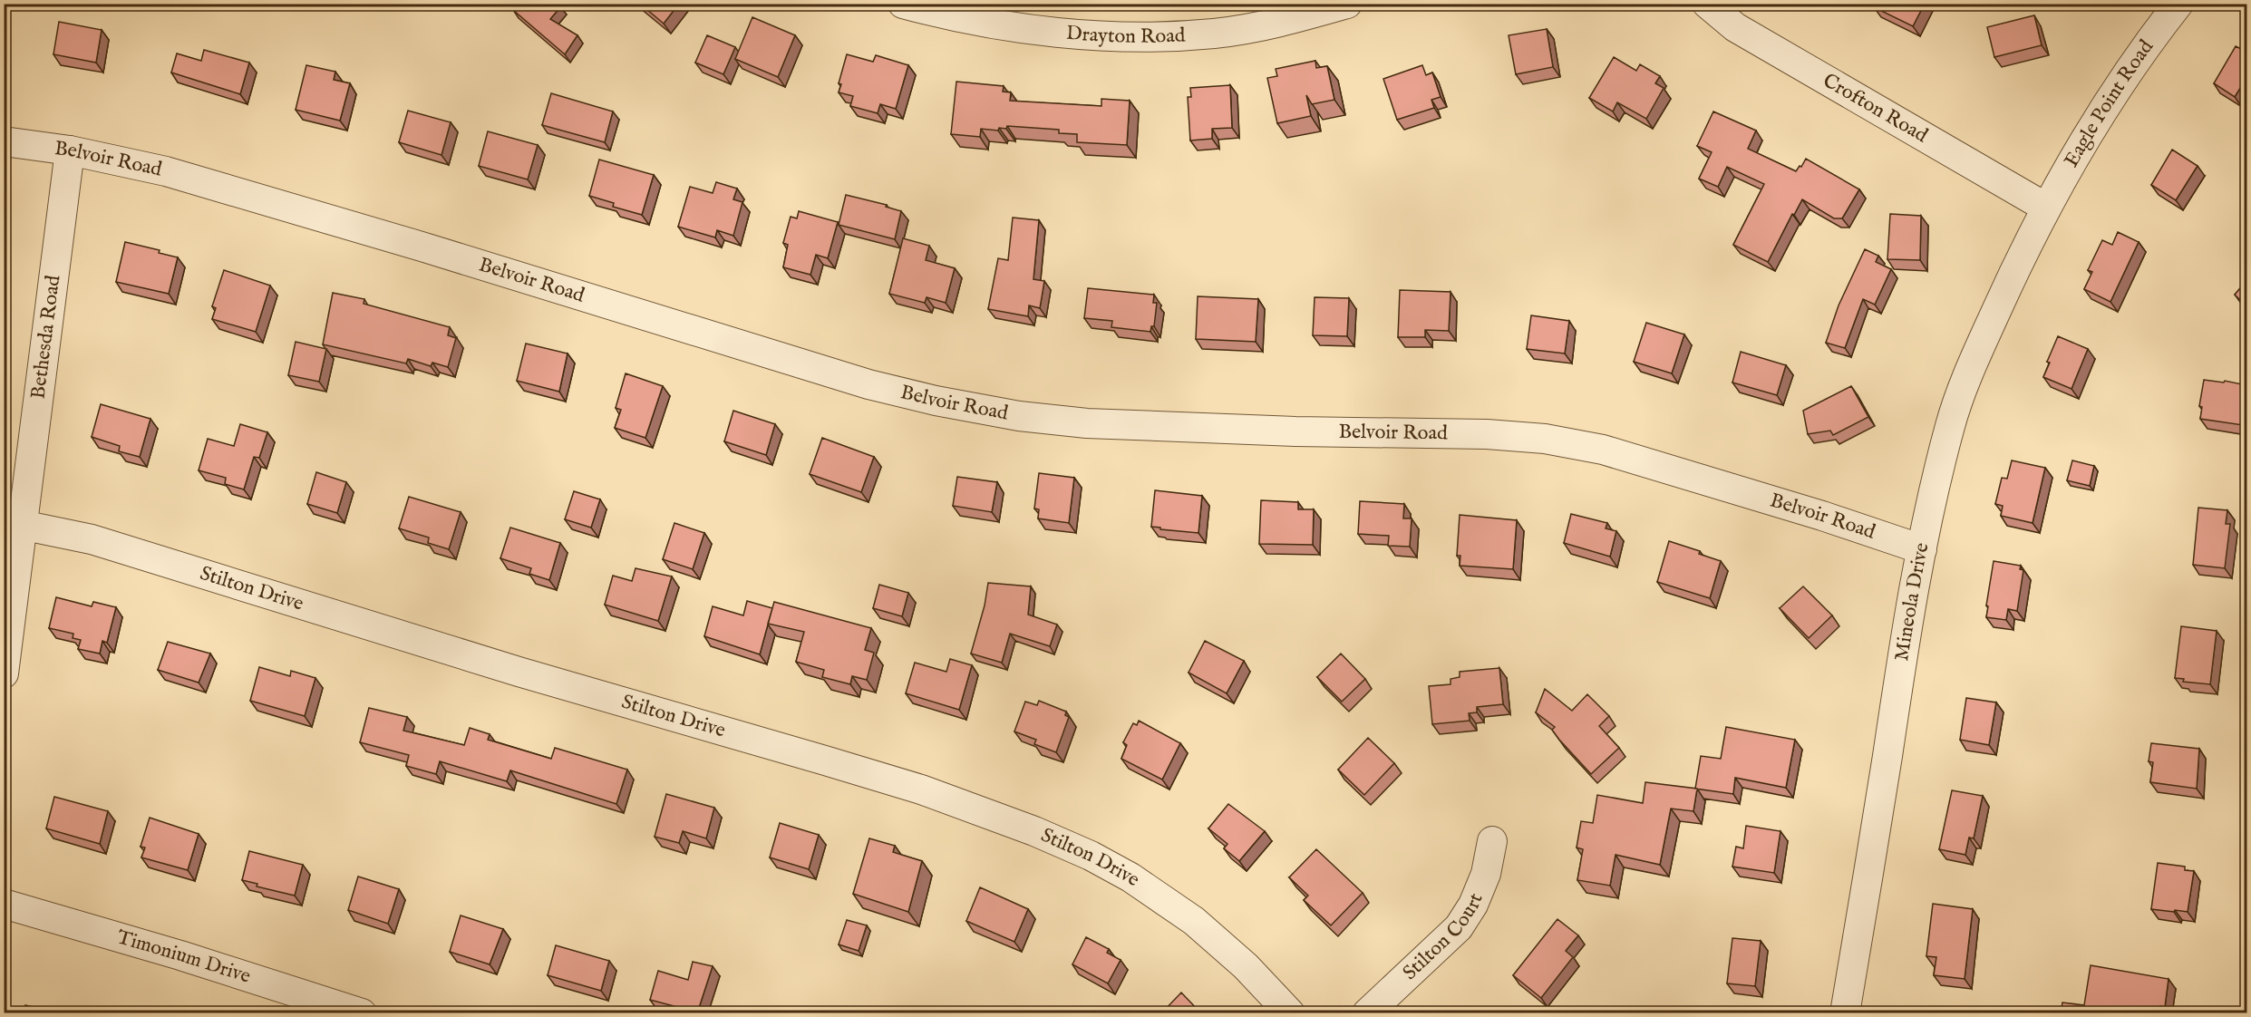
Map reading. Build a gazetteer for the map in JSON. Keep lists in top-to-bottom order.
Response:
{
  "streets": {
    "street": [
      "Drayton Road",
      "Eagle Point Road",
      "Crofton Road",
      "Belvoir Road",
      "Bethesda Road",
      "Stilton Drive",
      "Mineola Drive",
      "Stilton Court",
      "Timonium Drive"
    ]
  },
  "crossings": [
    ["Eagle Point Road", "Crofton Road"],
    ["Eagle Point Road", "Mineola Drive"],
    ["Crofton Road", "Mineola Drive"],
    ["Belvoir Road", "Bethesda Road"],
    ["Belvoir Road", "Mineola Drive"],
    ["Bethesda Road", "Stilton Drive"]
  ]
}
